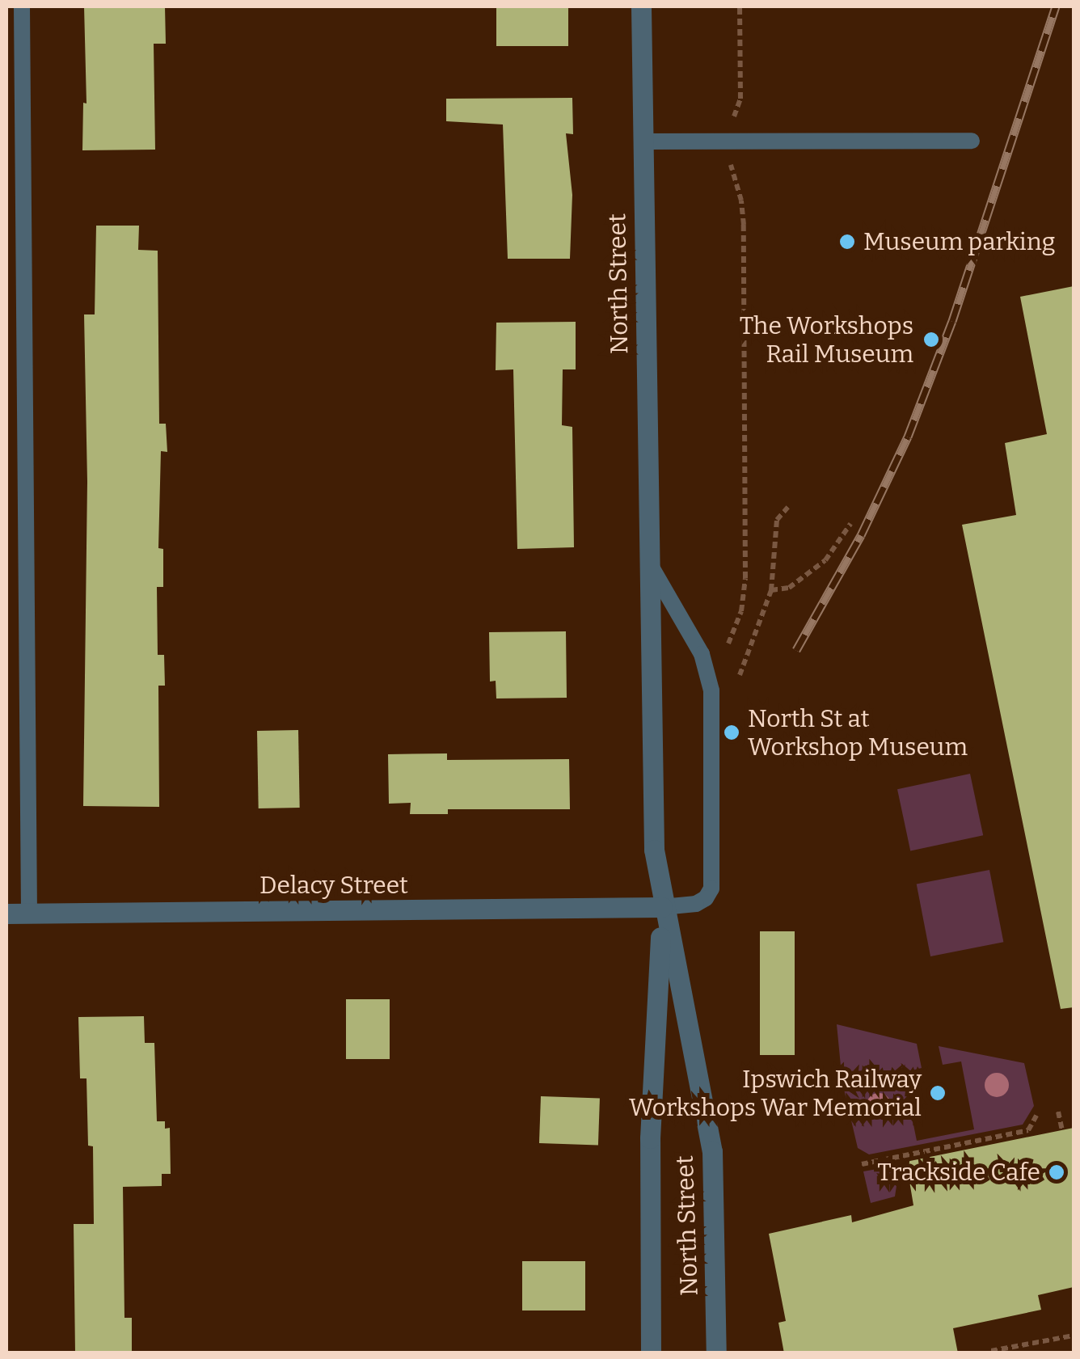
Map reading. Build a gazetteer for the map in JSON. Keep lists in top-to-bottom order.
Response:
{
  "streets": {
    "street": ["North Street", "Delacy Street"]
  },
  "crossings": [
    ["North Street", "Delacy Street"]
  ],
  "places": [
    "Museum parking",
    "The Workshops Rail Museum",
    "North St at Workshop Museum",
    "Ipswich Railway Workshops War Memorial",
    "Trackside Cafe"
  ]
}
